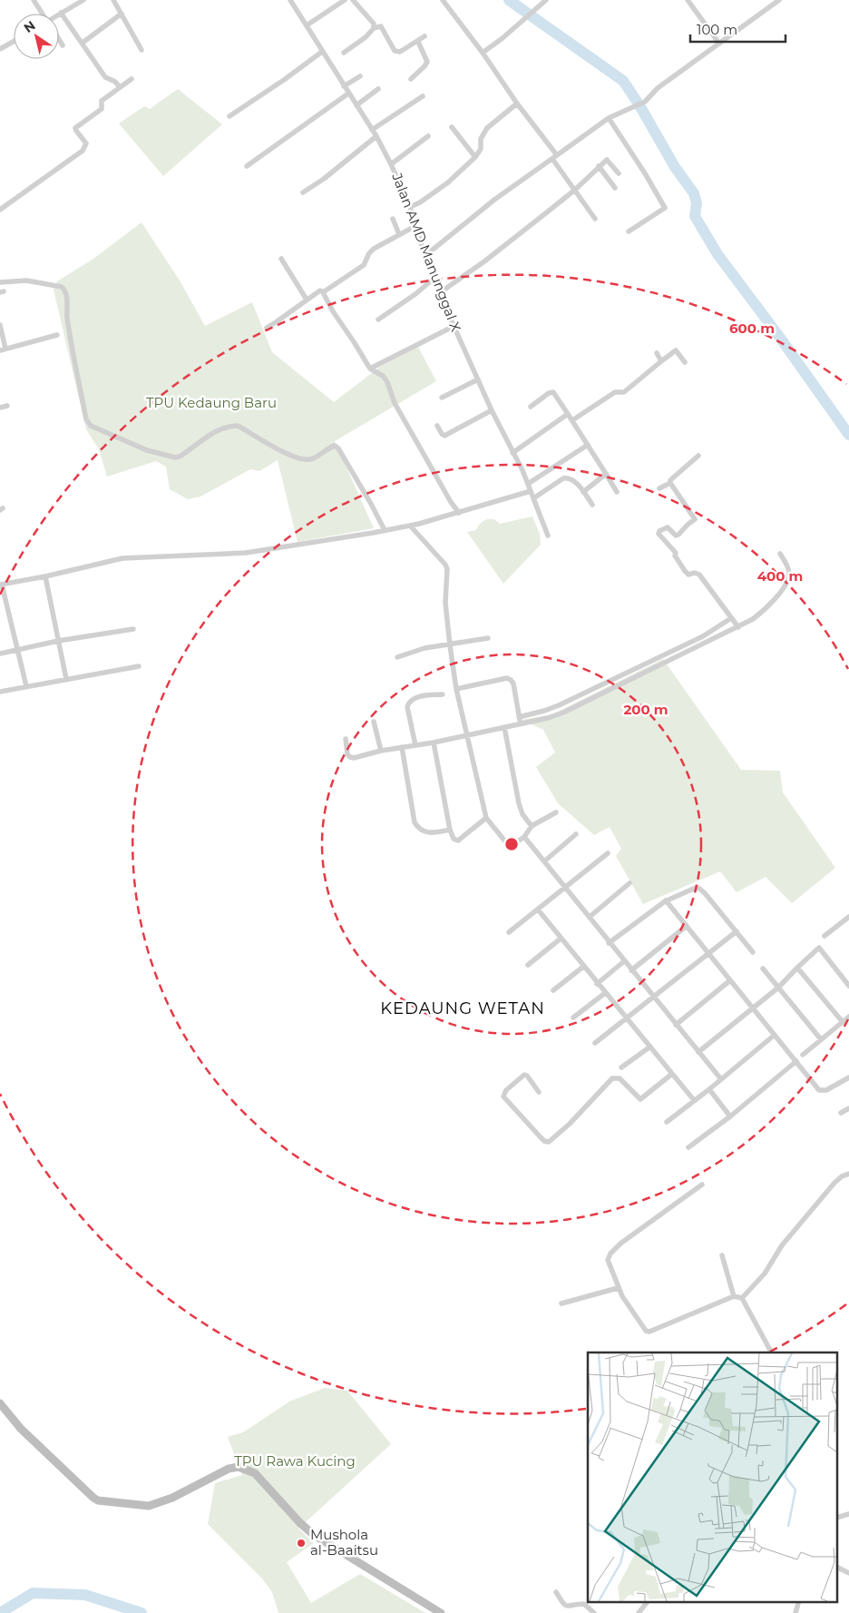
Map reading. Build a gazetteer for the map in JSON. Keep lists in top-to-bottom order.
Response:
{
  "streets": {
    "street": ["Jalan AMD Manunggal X"]
  },
  "districts": ["KEDAUNG WETAN"],
  "parks": ["TPU Kedaung Baru", "TPU Rawa Kucing"],
  "places": ["Mushola al-Baaitsu"],
  "scale_bar": "100 m",
  "north": "top left",
  "rings": ["600 m", "400 m", "200 m"]
}
